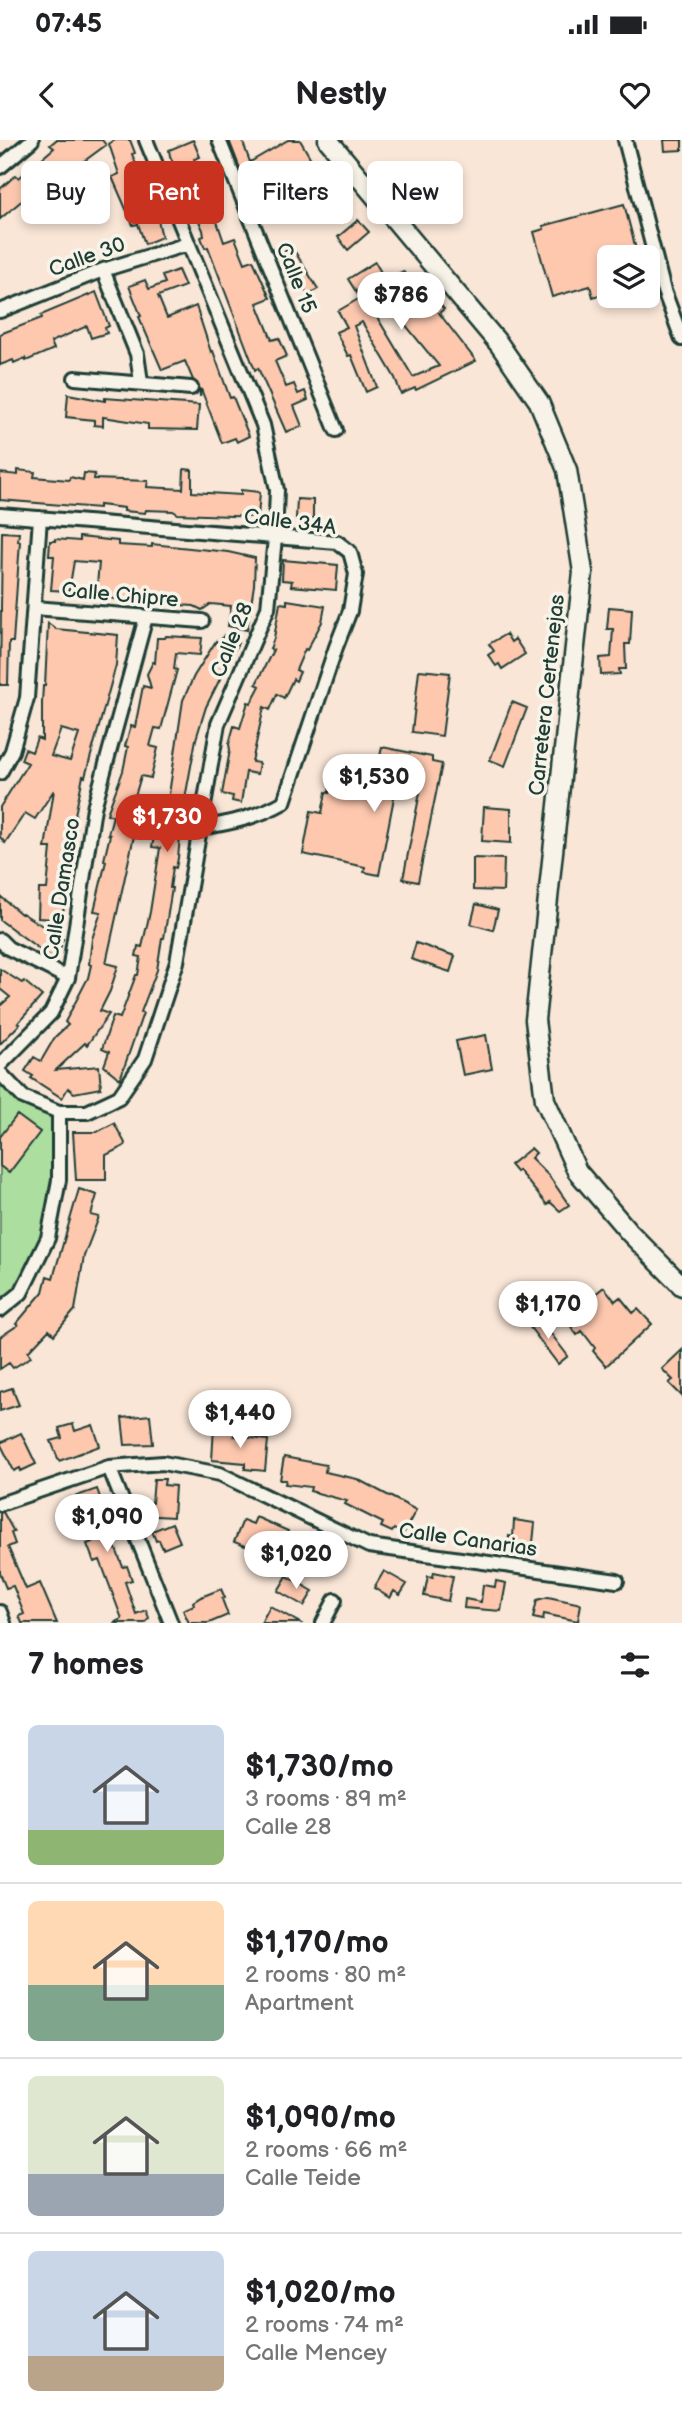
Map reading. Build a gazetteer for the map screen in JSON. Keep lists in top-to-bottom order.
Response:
{
  "streets": {
    "main road": ["Carretera Certenejas"],
    "street": [
      "Calle 30",
      "Calle 15",
      "Calle 34A",
      "Calle Chipre",
      "Calle 28",
      "Calle Damasco",
      "Calle Canarias"
    ]
  },
  "crossings": [
    ["Calle 30", "Calle 28"],
    ["Calle 34A", "Calle 28"],
    ["Calle Chipre", "Calle Damasco"]
  ],
  "page": {
    "status": "07:45",
    "header": "Nestly",
    "chip": [
      "Buy",
      "Rent",
      "Filters",
      "New"
    ],
    "price": [
      "$786",
      "$1,530",
      "$1,730",
      "$1,170",
      "$1,440",
      "$1,090",
      "$1,020"
    ],
    "heading": "7 homes",
    "list": [
      {
        "name": "$1,730/mo",
        "note": "3 rooms · 89 m² · Calle 28"
      },
      {
        "name": "$1,170/mo",
        "note": "2 rooms · 80 m² · Apartment"
      },
      {
        "name": "$1,090/mo",
        "note": "2 rooms · 66 m² · Calle Teide"
      },
      {
        "name": "$1,020/mo",
        "note": "2 rooms · 74 m² · Calle Mencey"
      }
    ]
  }
}
